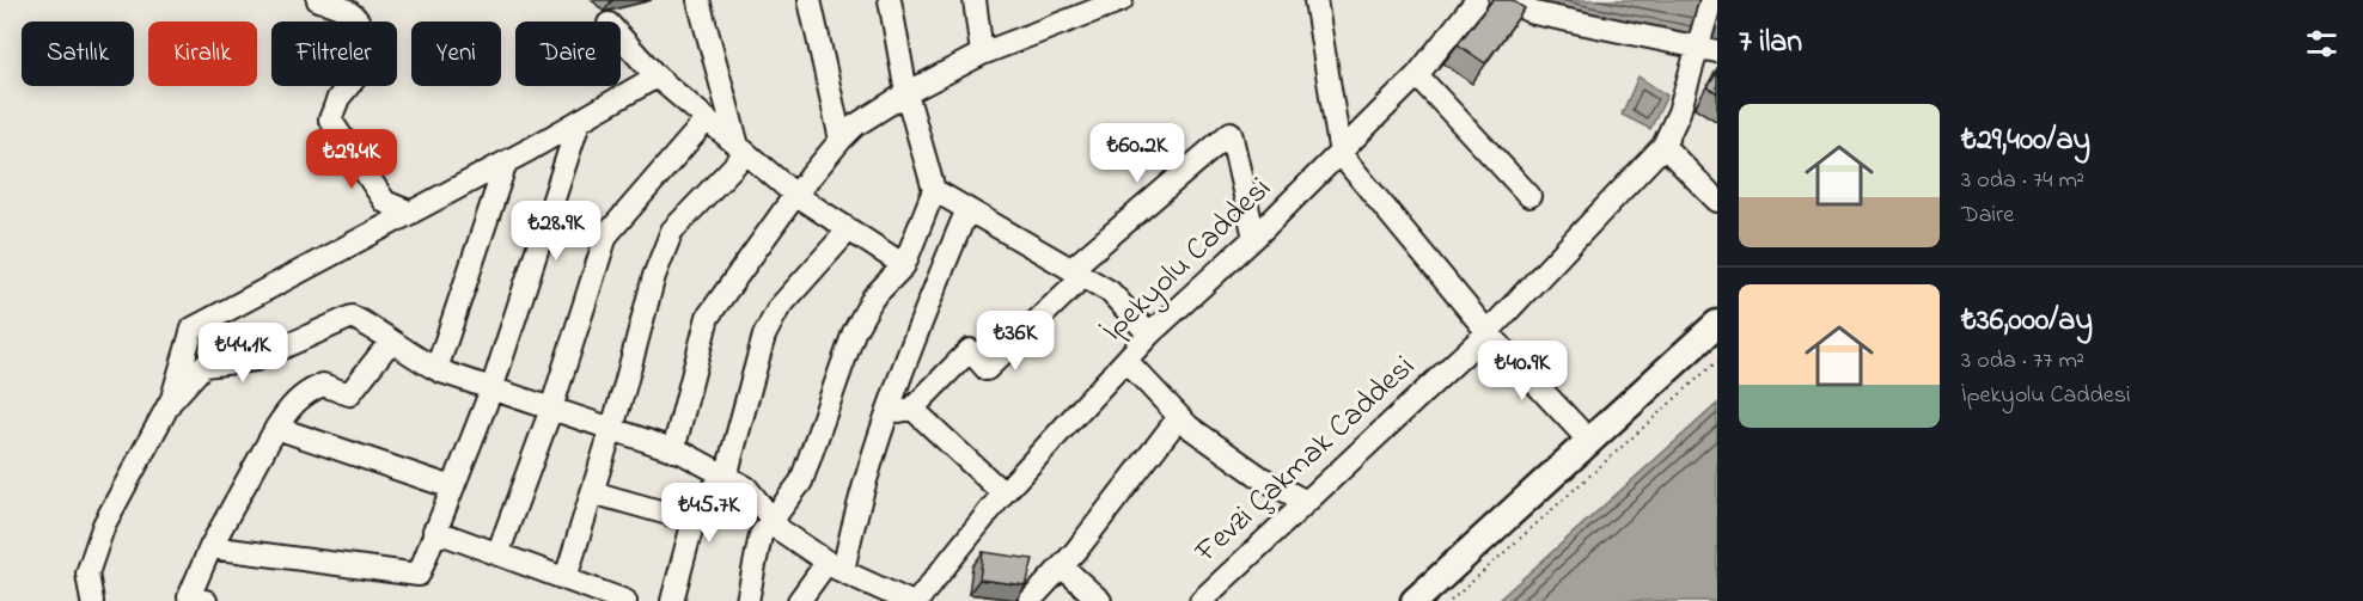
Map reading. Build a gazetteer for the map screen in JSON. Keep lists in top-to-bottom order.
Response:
{
  "streets": {
    "street": ["İpekyolu Caddesi", "Fevzi Çakmak Caddesi"]
  },
  "page": {
    "heading": "7 ilan",
    "chip": [
      "Satılık",
      "Kiralık",
      "Filtreler",
      "Yeni",
      "Daire"
    ],
    "list": [
      {
        "name": "₺29,400/ay",
        "note": "3 oda · 74 m² · Daire"
      },
      {
        "name": "₺36,000/ay",
        "note": "3 oda · 77 m² · İpekyolu Caddesi"
      }
    ],
    "price": [
      "₺60.2K",
      "₺29.4K",
      "₺28.9K",
      "₺36K",
      "₺44.1K",
      "₺40.9K",
      "₺45.7K"
    ]
  }
}
